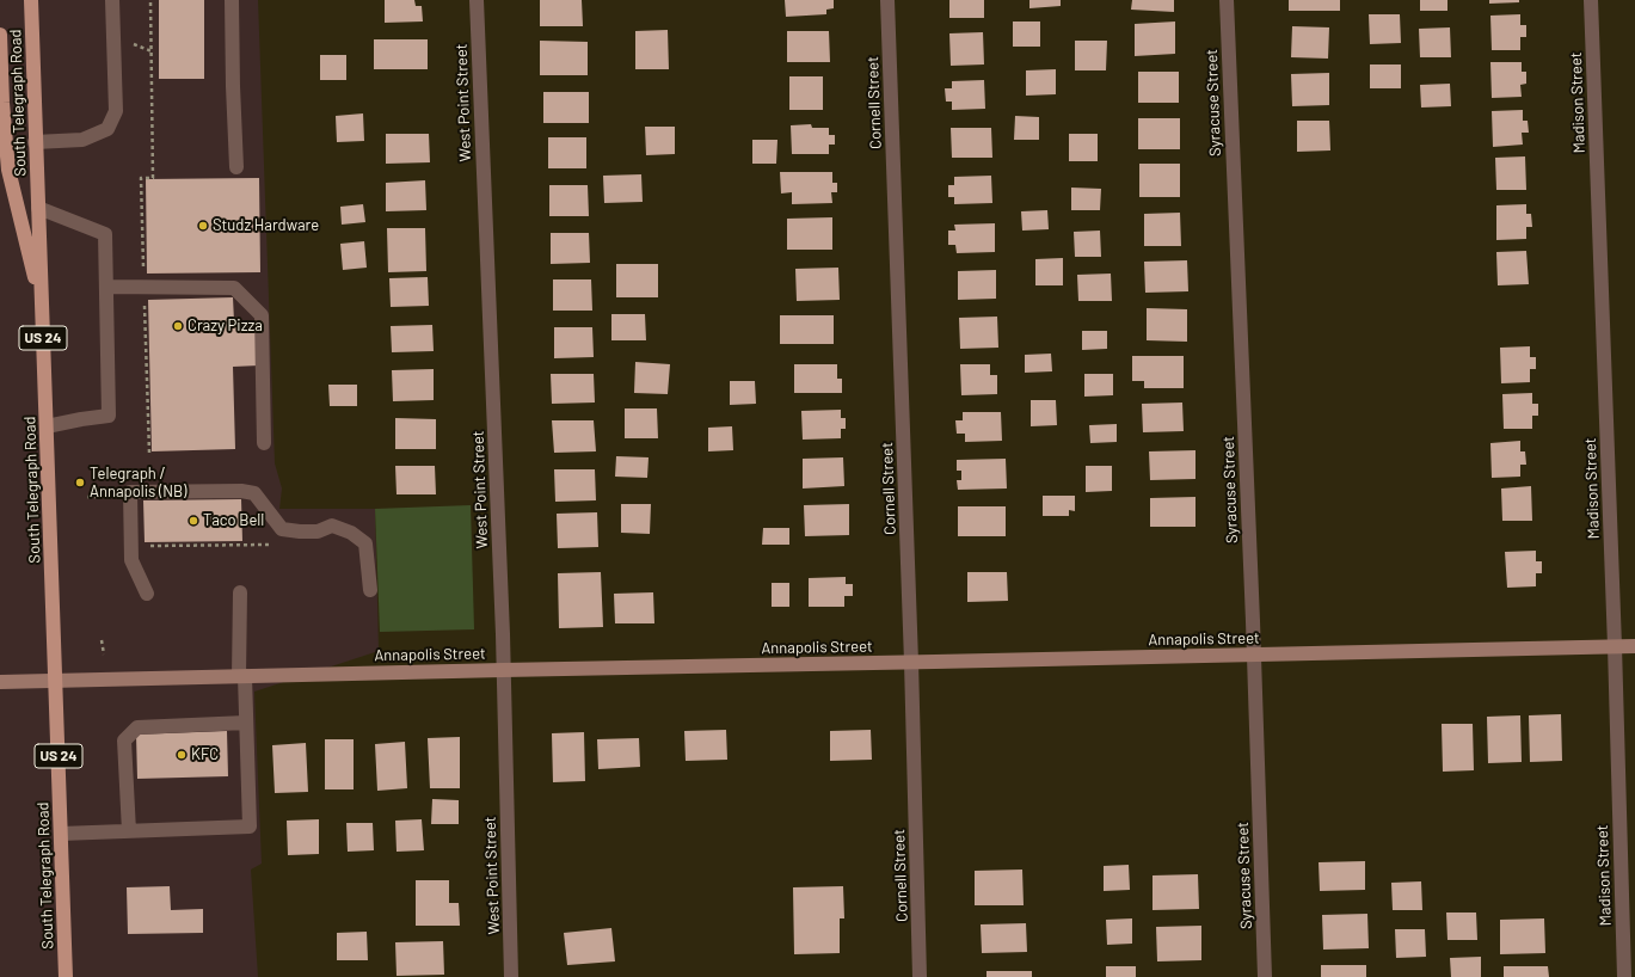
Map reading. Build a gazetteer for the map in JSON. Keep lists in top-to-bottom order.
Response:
{
  "streets": {
    "main road": ["South Telegraph Road", "US 24"],
    "street": [
      "West Point Street",
      "Cornell Street",
      "Syracuse Street",
      "Madison Street",
      "Annapolis Street"
    ]
  },
  "crossings": [
    ["South Telegraph Road", "Annapolis Street"],
    ["West Point Street", "Annapolis Street"],
    ["Cornell Street", "Annapolis Street"],
    ["Syracuse Street", "Annapolis Street"],
    ["Madison Street", "Annapolis Street"]
  ],
  "places": [
    "Studz Hardware",
    "Crazy Pizza",
    "Telegraph / Annapolis (NB)",
    "Taco Bell",
    "KFC"
  ]
}
